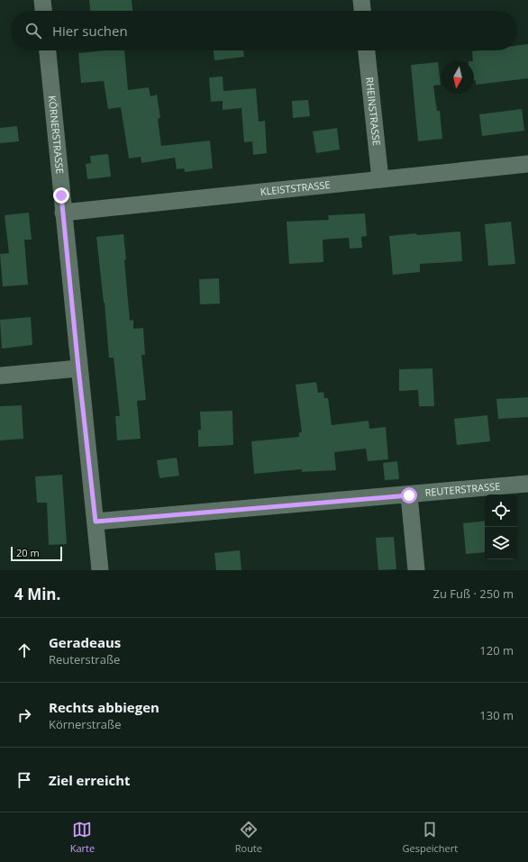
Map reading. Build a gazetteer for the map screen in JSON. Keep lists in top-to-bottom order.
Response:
{
  "streets": {
    "street": [
      "RHEINSTRASSE",
      "KÖRNERSTRASSE",
      "KLEISTSTRASSE",
      "REUTERSTRASSE"
    ]
  },
  "crossings": [
    ["RHEINSTRASSE", "KLEISTSTRASSE"],
    ["KÖRNERSTRASSE", "KLEISTSTRASSE"],
    ["KÖRNERSTRASSE", "REUTERSTRASSE"]
  ],
  "scale_bar": "20 m",
  "north": "bottom",
  "page": {
    "search": "Hier suchen",
    "scale": "20 m",
    "heading": ["4 Min.", "Zu Fuß · 250 m"],
    "list": [
      ["Geradeaus", "Reuterstraße", "120 m"],
      ["Rechts abbiegen", "Körnerstraße", "130 m"],
      "Ziel erreicht"
    ],
    "nav": ["Karte", "Route", "Gespeichert"]
  }
}
